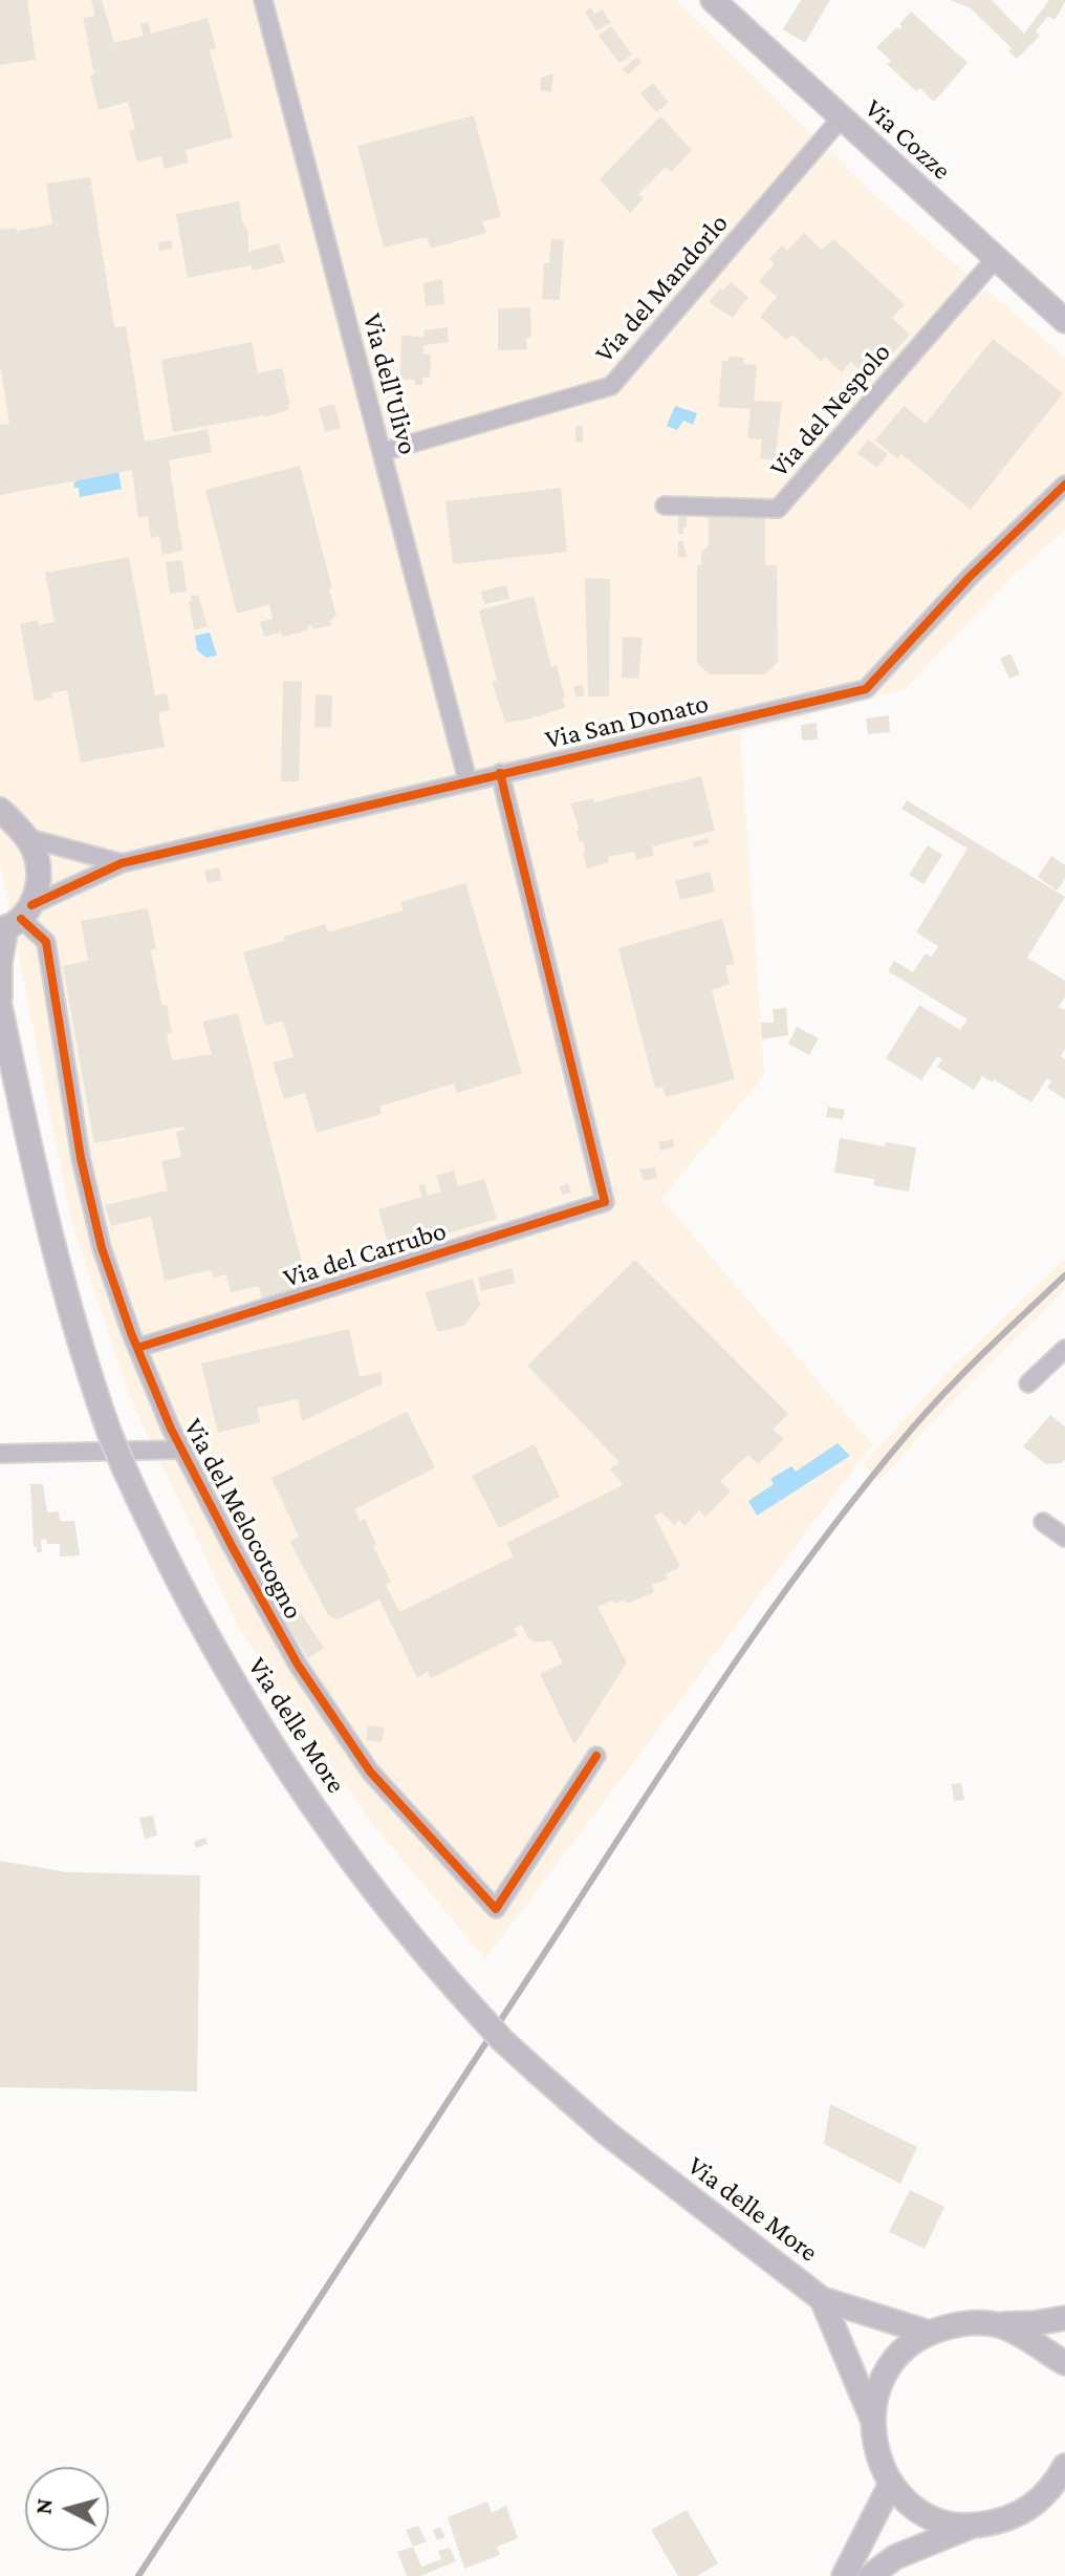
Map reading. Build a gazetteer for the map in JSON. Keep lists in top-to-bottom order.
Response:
{
  "streets": {
    "main road": ["Via Cozze", "Via delle More"],
    "street": [
      "Via del Mandorlo",
      "Via dell'Ulivo",
      "Via del Nespolo",
      "Via San Donato",
      "Via del Carrubo",
      "Via del Melocotogno"
    ]
  },
  "crossings": [
    ["Via Cozze", "Via del Mandorlo"],
    ["Via Cozze", "Via del Nespolo"],
    ["Via del Mandorlo", "Via dell'Ulivo"],
    ["Via dell'Ulivo", "Via San Donato"],
    ["Via San Donato", "Via del Carrubo"],
    ["Via San Donato", "Via del Melocotogno"],
    ["Via del Carrubo", "Via del Melocotogno"]
  ],
  "north": "left"
}
